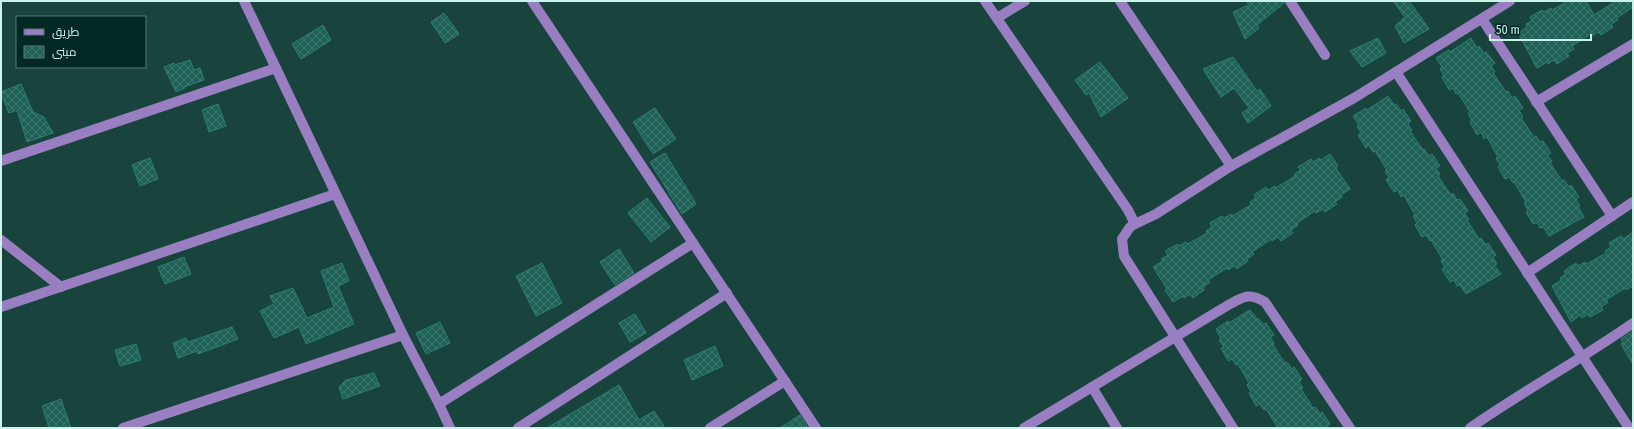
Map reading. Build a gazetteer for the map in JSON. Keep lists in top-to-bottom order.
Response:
{
  "legend": ["طريق", "مبنى"],
  "scale_bar": "50 m"
}
